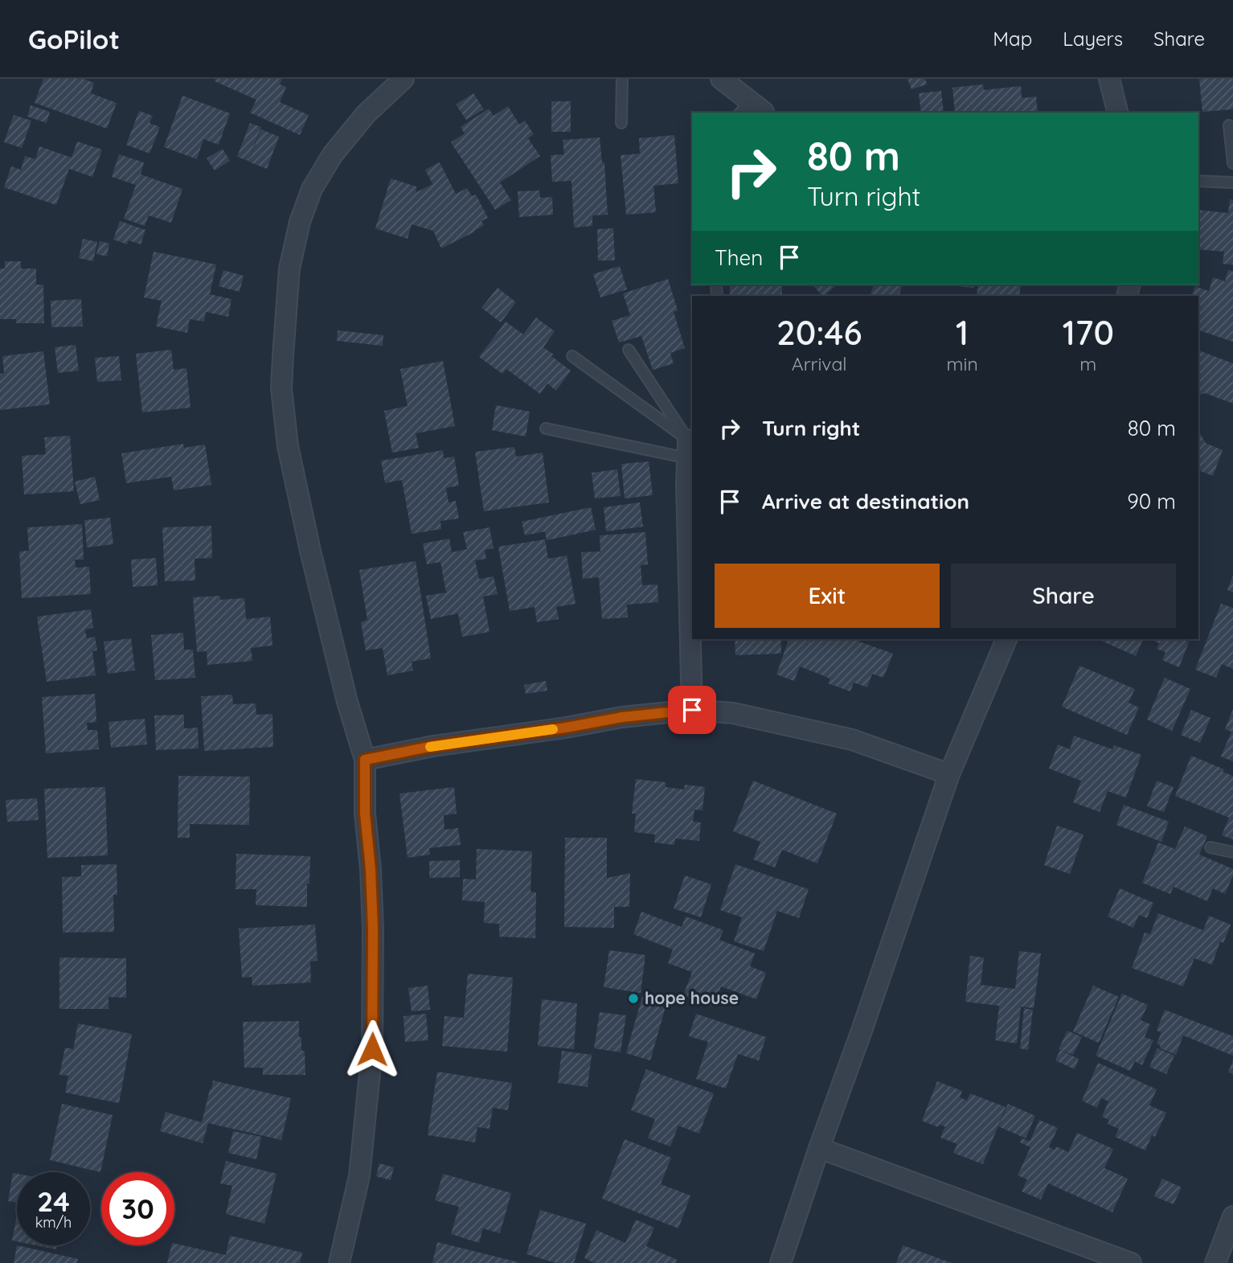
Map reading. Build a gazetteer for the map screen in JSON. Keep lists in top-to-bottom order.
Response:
{
  "places": ["hope house"],
  "page": {
    "header": "GoPilot",
    "nav": ["Map", "Layers", "Share"],
    "turn": ["80 m", "Turn right"],
    "then": "Then",
    "eta": [
      "20:46",
      "Arrival",
      "1",
      "min",
      "170",
      "m"
    ],
    "list": [
      {
        "name": "Turn right",
        "value": "80 m"
      },
      {
        "name": "Arrive at destination",
        "value": "90 m"
      }
    ],
    "buttons": ["Exit", "Share"],
    "speed": "24 km/h",
    "limit": "30"
  }
}
